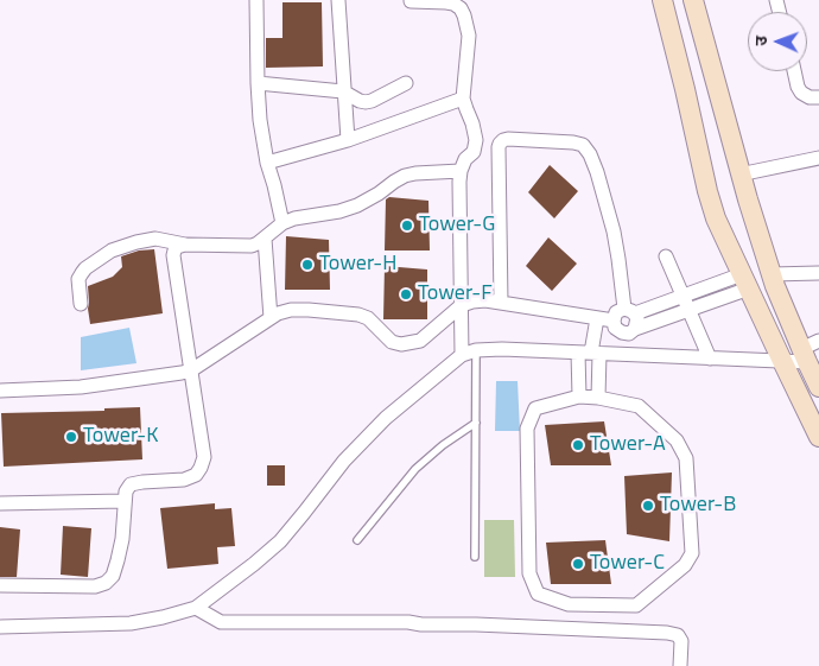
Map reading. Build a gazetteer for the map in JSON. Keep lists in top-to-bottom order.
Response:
{
  "places": [
    "Tower-G",
    "Tower-H",
    "Tower-F",
    "Tower-K",
    "Tower-A",
    "Tower-B",
    "Tower-C"
  ],
  "north": "left"
}
